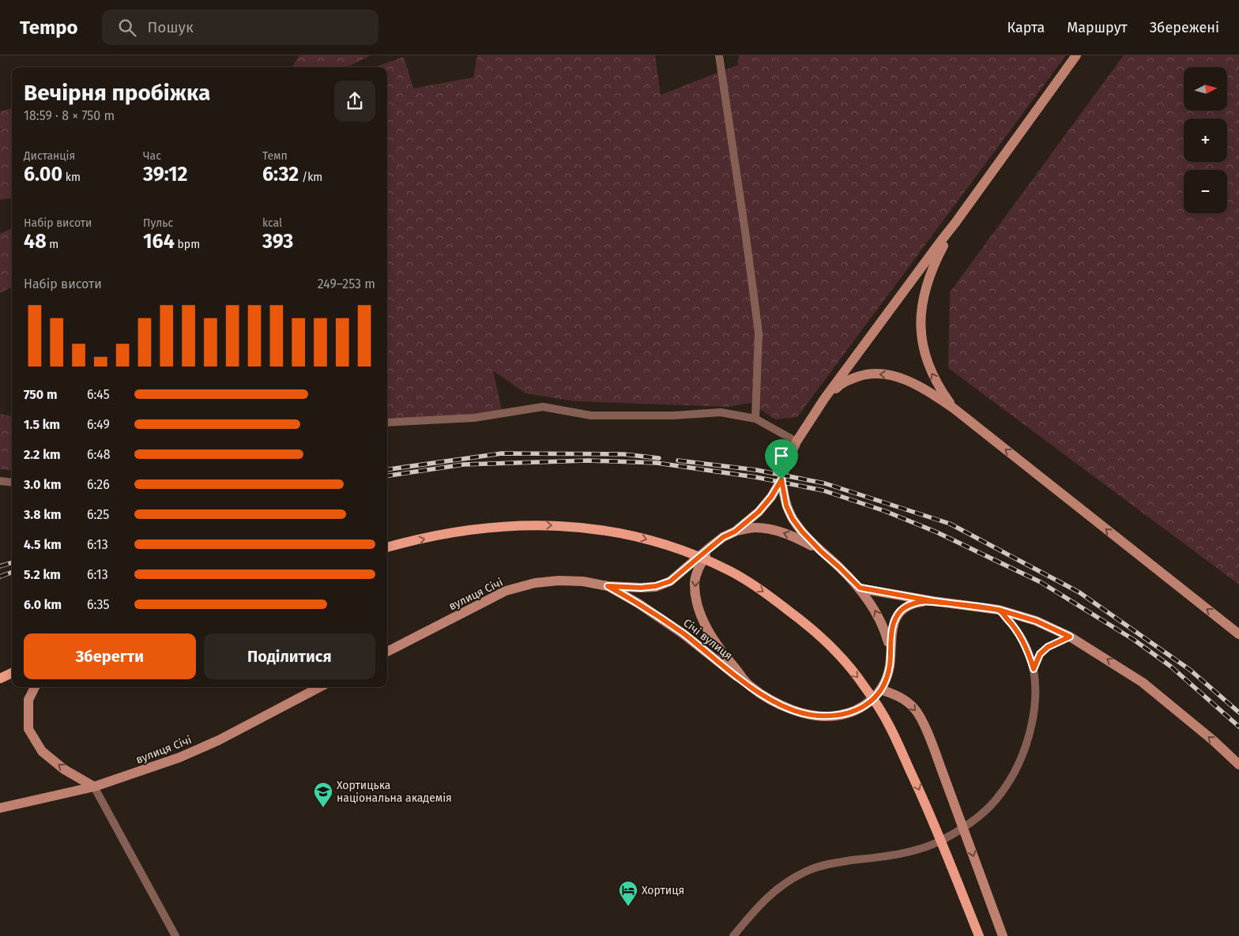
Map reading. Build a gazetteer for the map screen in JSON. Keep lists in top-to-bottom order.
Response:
{
  "streets": {
    "main road": ["вулиця Січі", "Січі вулиця"]
  },
  "crossings": [
    ["вулиця Січі", "Січі вулиця"]
  ],
  "places": {
    "school or university": ["Хортицька національна академія"],
    "hotel": ["Хортиця"]
  },
  "north": "right",
  "page": {
    "header": "Tempo",
    "search": "Пошук",
    "nav": ["Карта", "Маршрут", "Збережені"],
    "map_buttons": ["+", "−"],
    "heading": ["Вечірня пробіжка", "18:59 · 8 × 750 m"],
    "stats": [
      ["Дистанція", "6.00 km"],
      ["Час", "39:12"],
      ["Темп", "6:32 /km"],
      ["Набір висоти", "48 m"],
      ["Пульс", "164 bpm"],
      ["kcal", "393"]
    ],
    "chart": ["Набір висоти", "249–253 m"],
    "list": [
      {
        "name": "750 m",
        "note": "6:45"
      },
      {
        "name": "1.5 km",
        "note": "6:49"
      },
      {
        "name": "2.2 km",
        "note": "6:48"
      },
      {
        "name": "3.0 km",
        "note": "6:26"
      },
      {
        "name": "3.8 km",
        "note": "6:25"
      },
      {
        "name": "4.5 km",
        "note": "6:13"
      },
      {
        "name": "5.2 km",
        "note": "6:13"
      },
      {
        "name": "6.0 km",
        "note": "6:35"
      }
    ],
    "buttons": ["Зберегти", "Поділитися"]
  }
}
